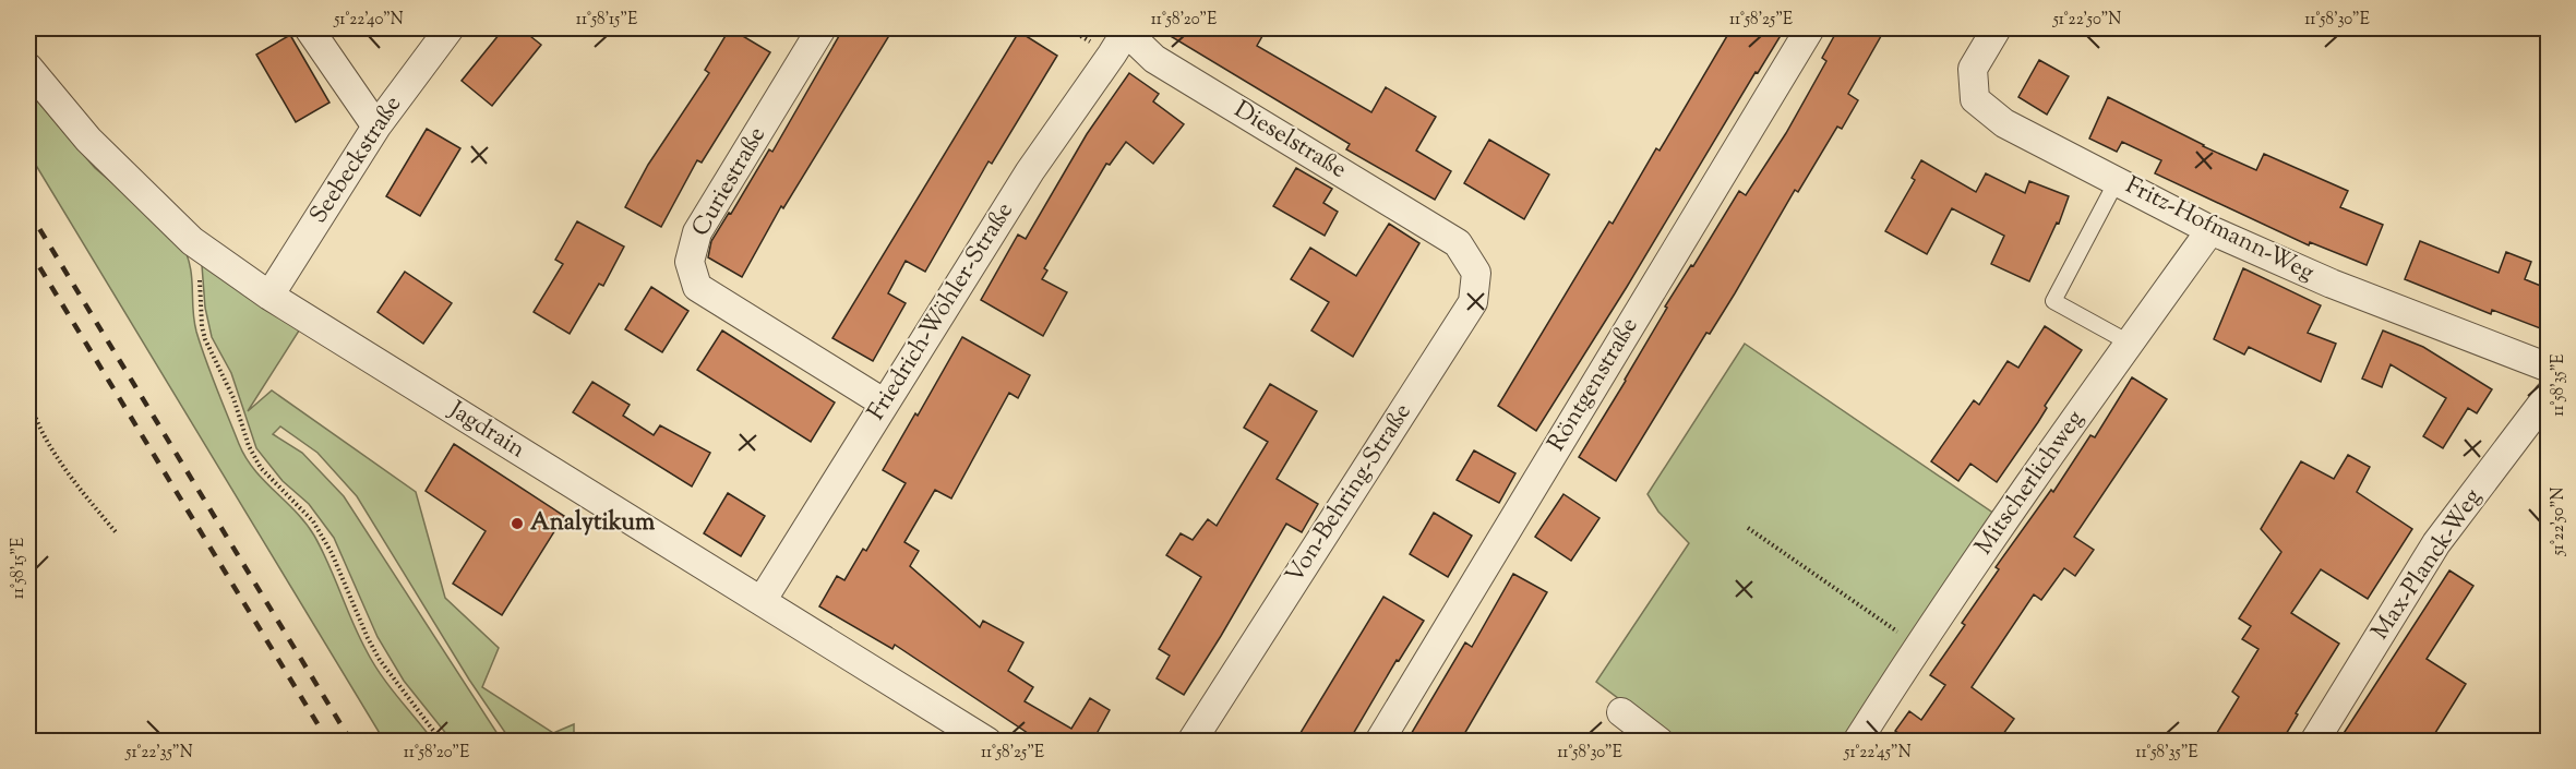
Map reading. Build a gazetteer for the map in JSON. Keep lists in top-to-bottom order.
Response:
{
  "streets": {
    "street": [
      "Dieselstraße",
      "Seebeckstraße",
      "Curiestraße",
      "Fritz-Hofmann-Weg",
      "Friedrich-Wöhler-Straße",
      "Röntgenstraße",
      "Jagdrain",
      "Mitscherlichweg",
      "Von-Behring-Straße",
      "Max-Planck-Weg"
    ]
  },
  "crossings": [
    ["Dieselstraße", "Friedrich-Wöhler-Straße"],
    ["Dieselstraße", "Von-Behring-Straße"],
    ["Seebeckstraße", "Jagdrain"],
    ["Curiestraße", "Friedrich-Wöhler-Straße"],
    ["Fritz-Hofmann-Weg", "Mitscherlichweg"],
    ["Friedrich-Wöhler-Straße", "Jagdrain"]
  ],
  "places": ["Analytikum"],
  "coordinates": [
    "51°22'40\"N",
    "11°58'15\"E",
    "11°58'20\"E",
    "11°58'25\"E",
    "51°22'50\"N",
    "11°58'30\"E",
    "11°58'35\"E",
    "51°22'35\"N",
    "51°22'45\"N"
  ]
}
